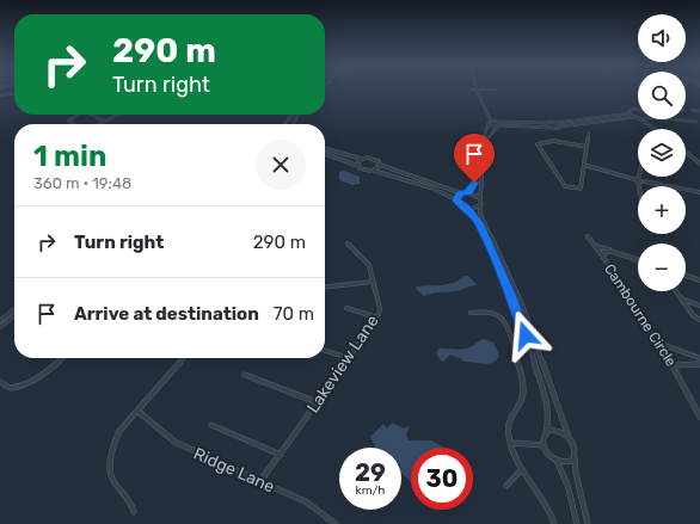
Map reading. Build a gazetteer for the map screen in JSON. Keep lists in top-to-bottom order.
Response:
{
  "streets": {
    "street": ["Cambourne Circle", "Lakeview Lane", "Ridge Lane"]
  },
  "crossings": [
    ["Lakeview Lane", "Ridge Lane"]
  ],
  "page": {
    "map_buttons": ["+", "−"],
    "turn": ["290 m", "Turn right"],
    "heading": ["1 min", "360 m · 19:48"],
    "list": [
      {
        "name": "Turn right",
        "value": "290 m"
      },
      {
        "name": "Arrive at destination",
        "value": "70 m"
      }
    ],
    "speed": "29 km/h",
    "limit": "30"
  }
}
